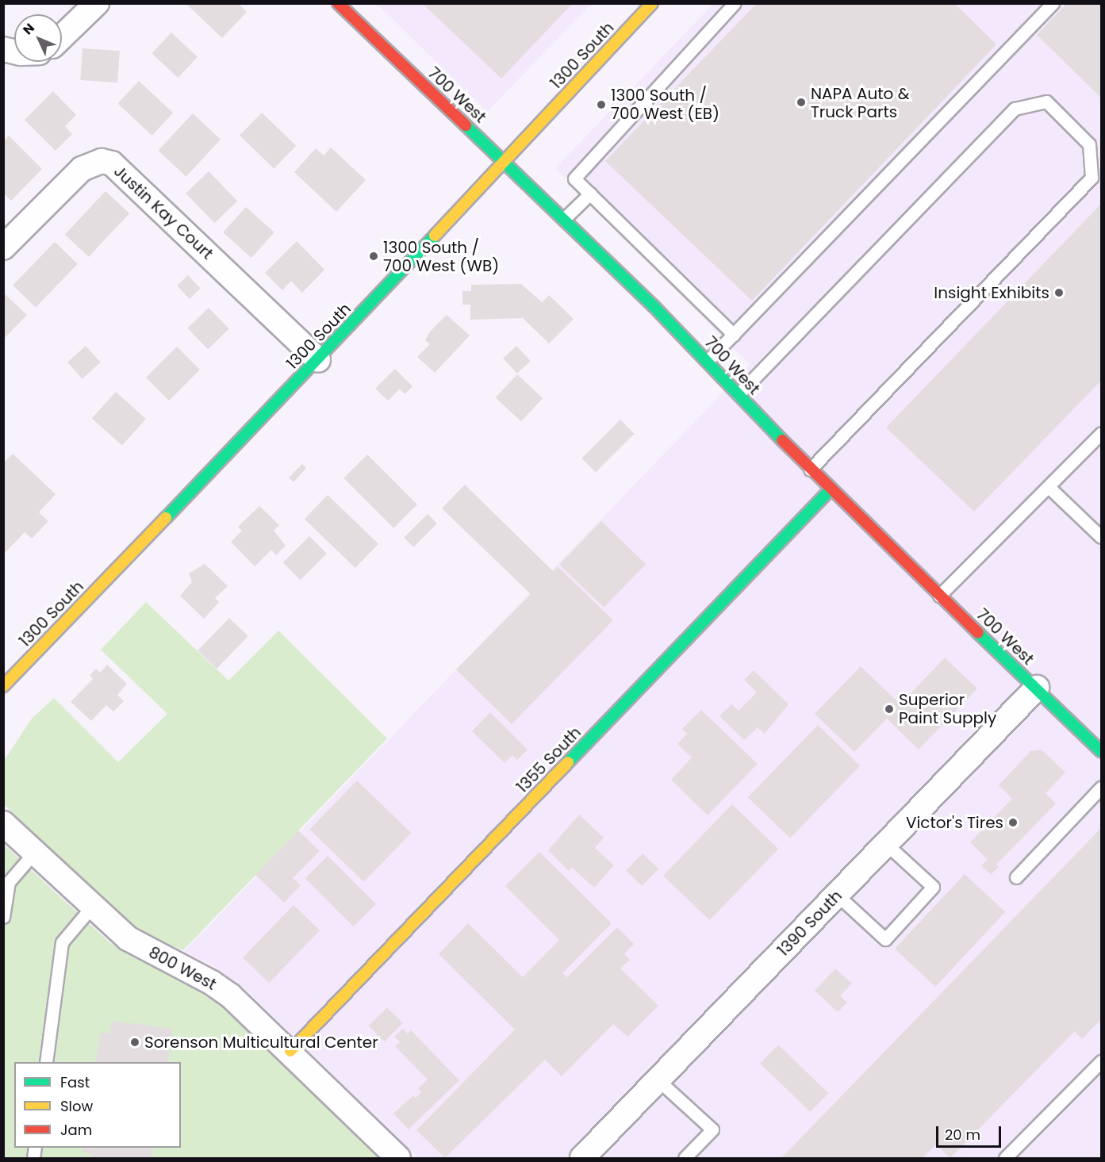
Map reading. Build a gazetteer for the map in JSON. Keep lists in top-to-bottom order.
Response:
{
  "streets": {
    "street": [
      "1300 South",
      "700 West",
      "Justin Kay Court",
      "1355 South",
      "1390 South",
      "800 West"
    ]
  },
  "crossings": [
    ["1300 South", "700 West"],
    ["1300 South", "Justin Kay Court"],
    ["700 West", "1355 South"],
    ["700 West", "1390 South"],
    ["1355 South", "800 West"]
  ],
  "places": [
    "NAPA Auto & Truck Parts",
    "1300 South / 700 West (EB)",
    "1300 South / 700 West (WB)",
    "Insight Exhibits",
    "Superior Paint Supply",
    "Victor's Tires",
    "Sorenson Multicultural Center"
  ],
  "legend": ["Fast", "Slow", "Jam"],
  "scale_bar": "20 m",
  "north": "top left"
}
